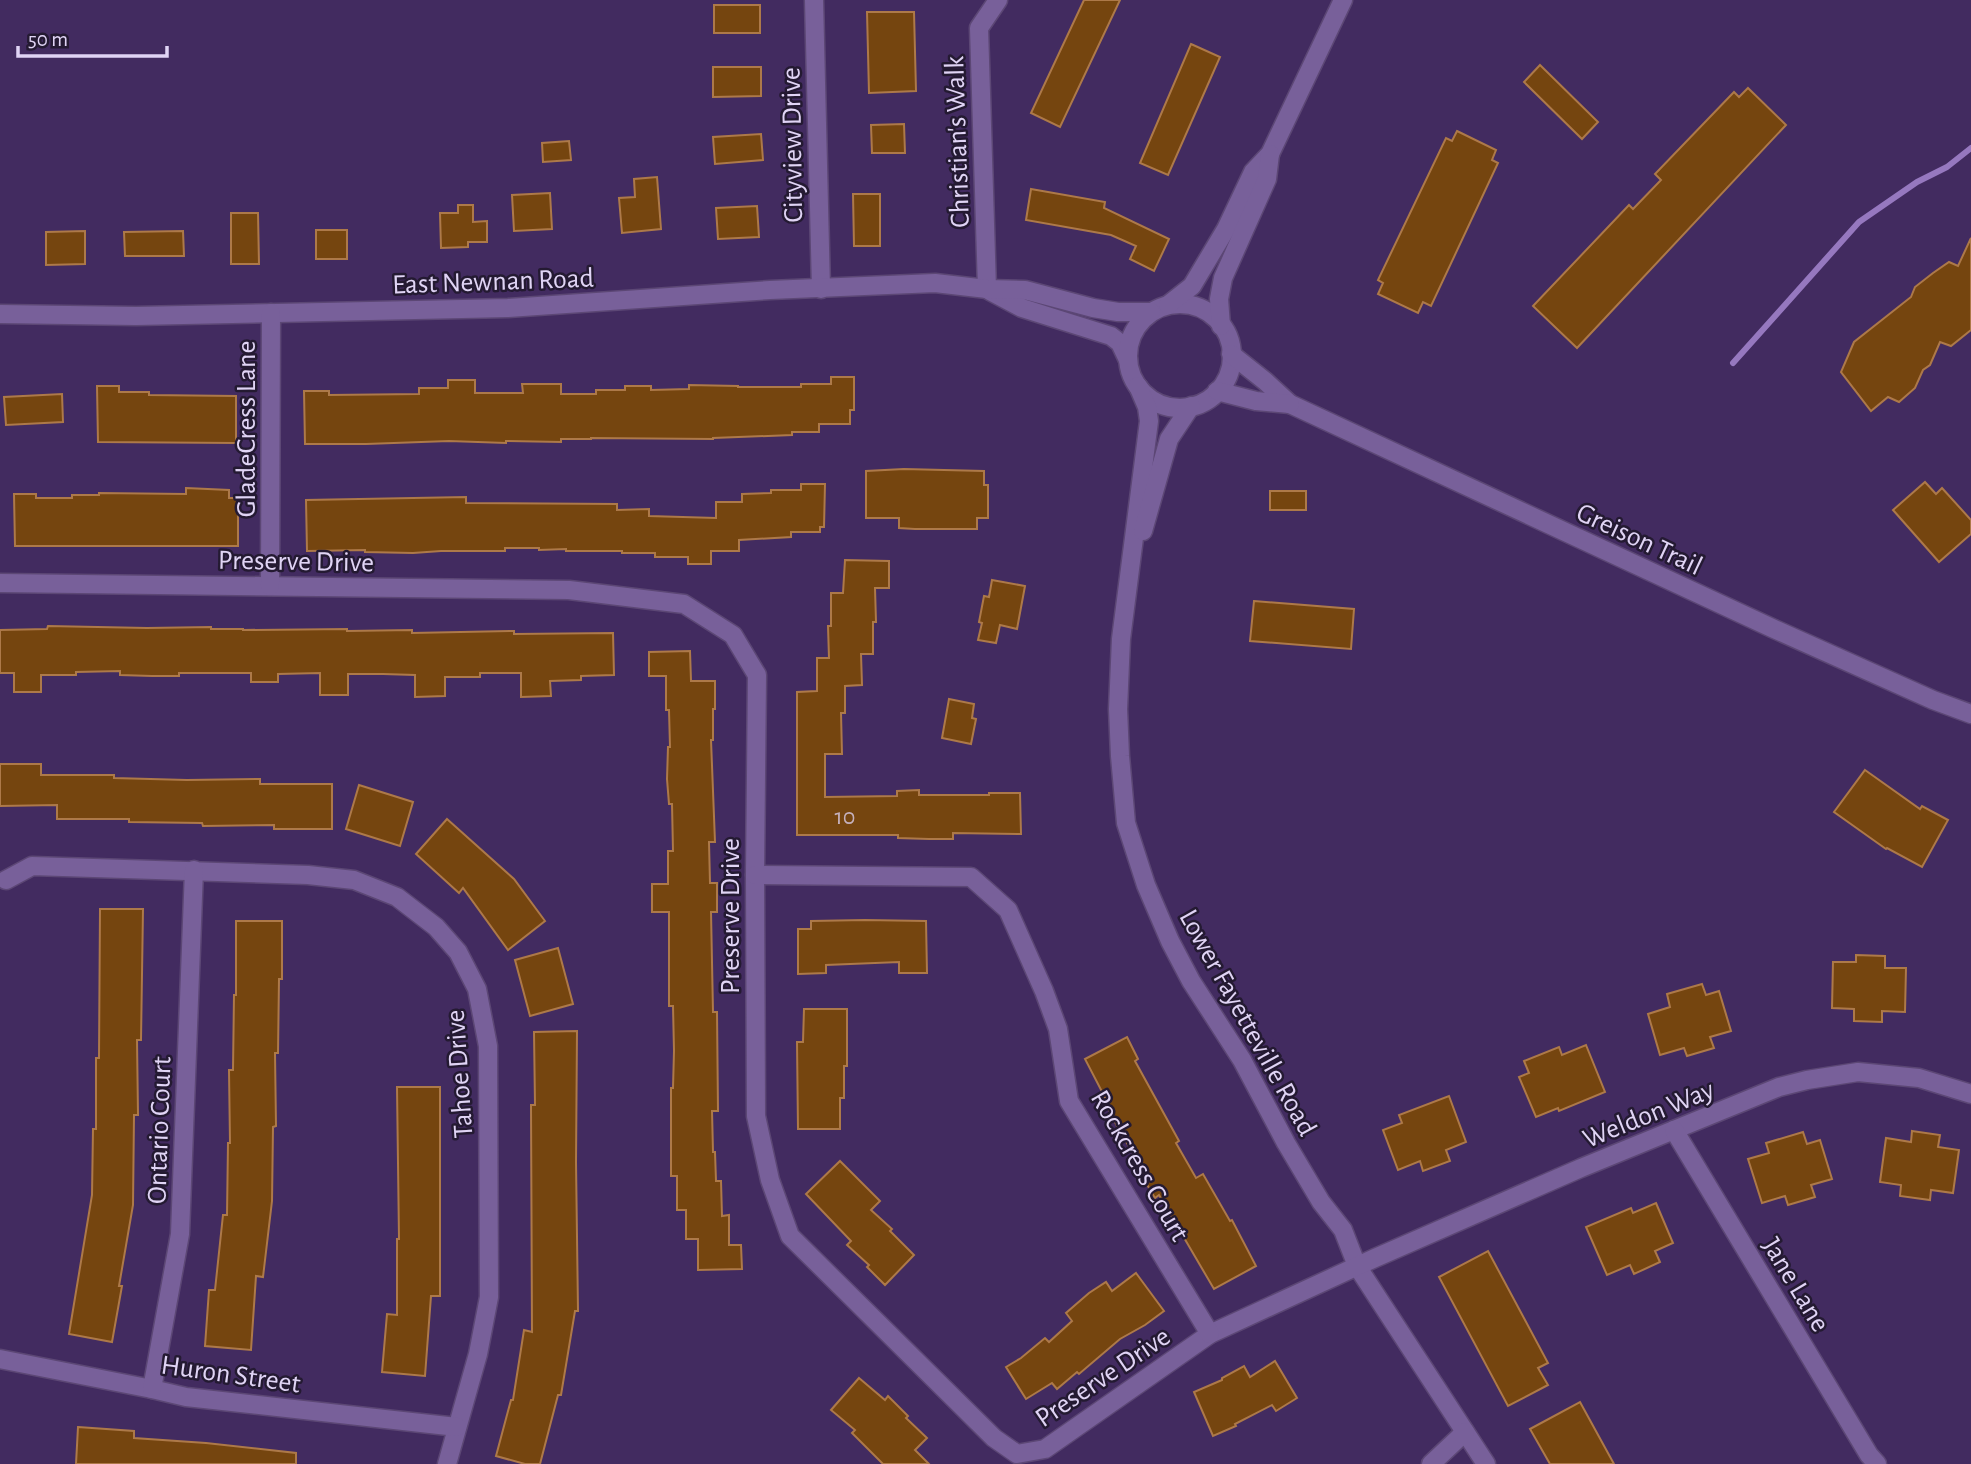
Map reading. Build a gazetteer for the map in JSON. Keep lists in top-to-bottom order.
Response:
{
  "streets": {
    "street": [
      "Christian's Walk",
      "Cityview Drive",
      "East Newnan Road",
      "GladeCress Lane",
      "Greison Trail",
      "Preserve Drive",
      "Lower Fayetteville Road",
      "Tahoe Drive",
      "Weldon Way",
      "Ontario Court",
      "Rockcress Court",
      "Jane Lane",
      "Huron Street"
    ]
  },
  "crossings": [
    ["Christian's Walk", "East Newnan Road"],
    ["Cityview Drive", "East Newnan Road"],
    ["East Newnan Road", "GladeCress Lane"],
    ["East Newnan Road", "Greison Trail"],
    ["East Newnan Road", "Lower Fayetteville Road"],
    ["GladeCress Lane", "Preserve Drive"],
    ["Greison Trail", "Lower Fayetteville Road"],
    ["Preserve Drive", "Lower Fayetteville Road"],
    ["Preserve Drive", "Weldon Way"],
    ["Preserve Drive", "Rockcress Court"],
    ["Lower Fayetteville Road", "Weldon Way"],
    ["Tahoe Drive", "Ontario Court"],
    ["Tahoe Drive", "Huron Street"],
    ["Weldon Way", "Jane Lane"],
    ["Ontario Court", "Huron Street"]
  ],
  "house_numbers": ["10"],
  "scale_bar": "50 m"
}
